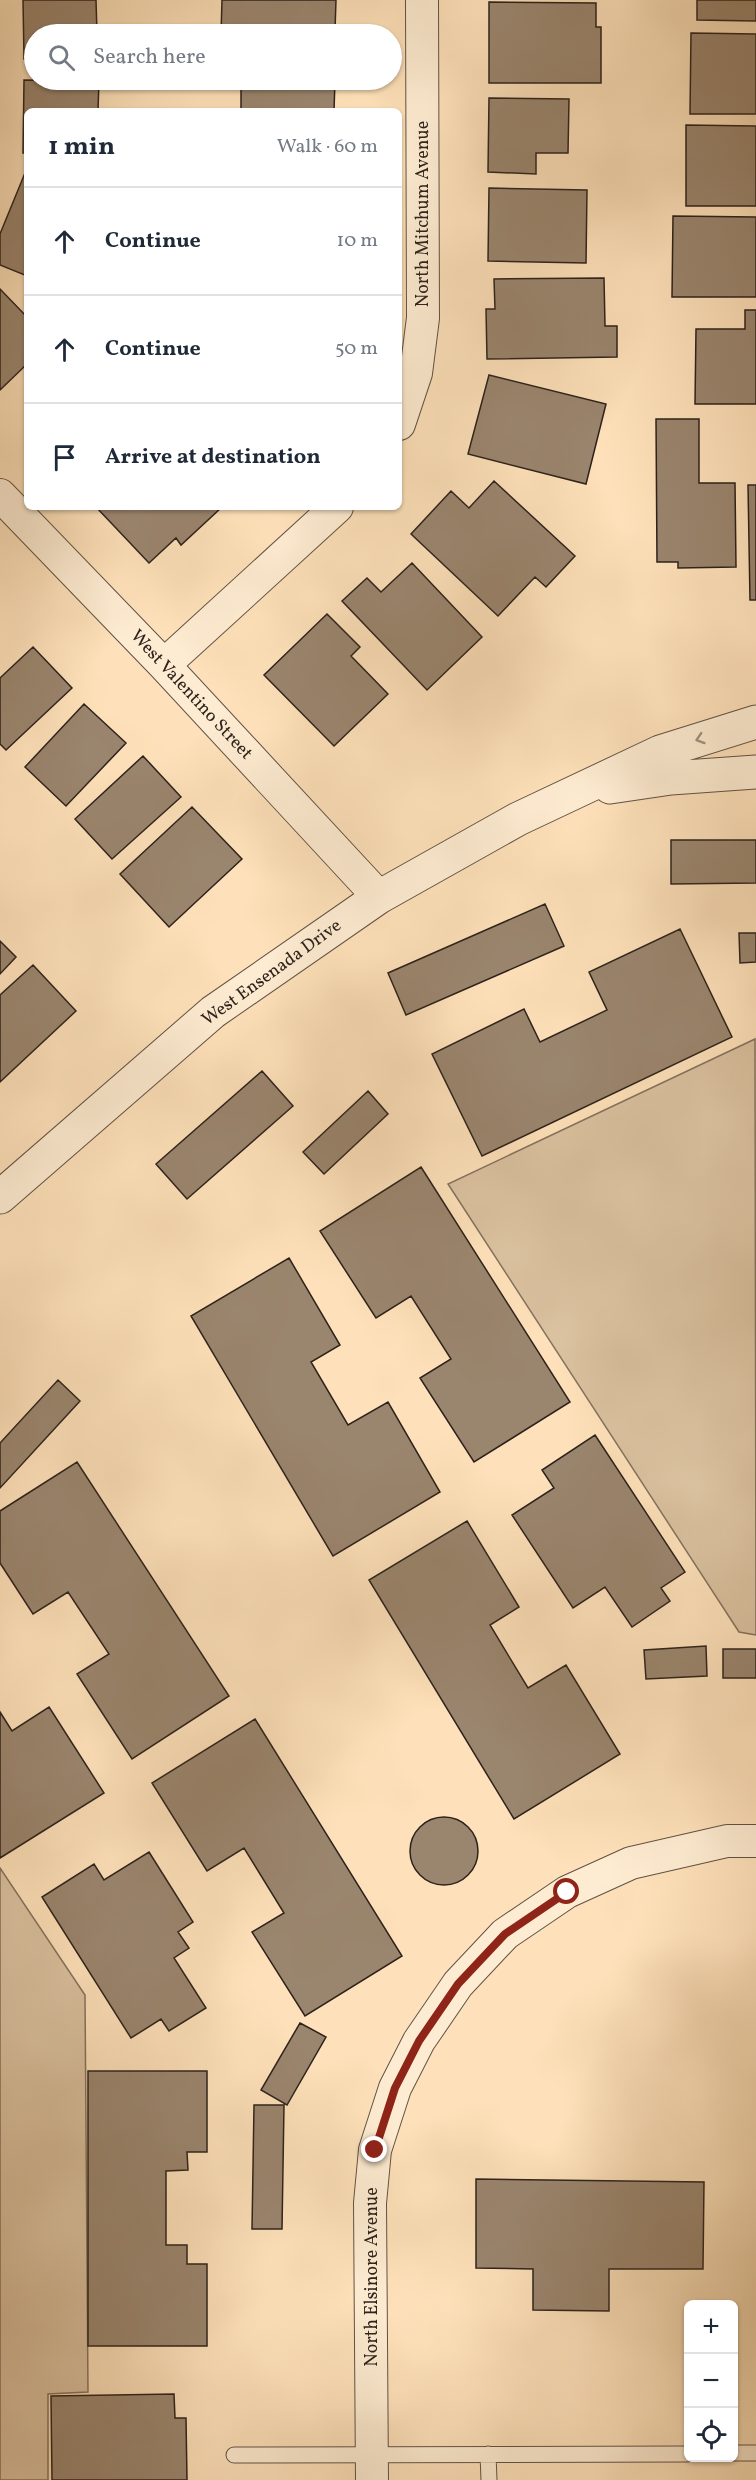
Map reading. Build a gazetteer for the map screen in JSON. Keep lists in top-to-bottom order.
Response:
{
  "streets": {
    "street": [
      "North Mitchum Avenue",
      "West Valentino Street",
      "West Ensenada Drive",
      "North Elsinore Avenue"
    ]
  },
  "crossings": [
    ["West Valentino Street", "West Ensenada Drive"]
  ],
  "page": {
    "search": "Search here",
    "heading": ["1 min", "Walk · 60 m"],
    "list": [
      ["Continue", "10 m"],
      ["Continue", "50 m"],
      "Arrive at destination"
    ],
    "map_buttons": ["+", "−"]
  }
}
